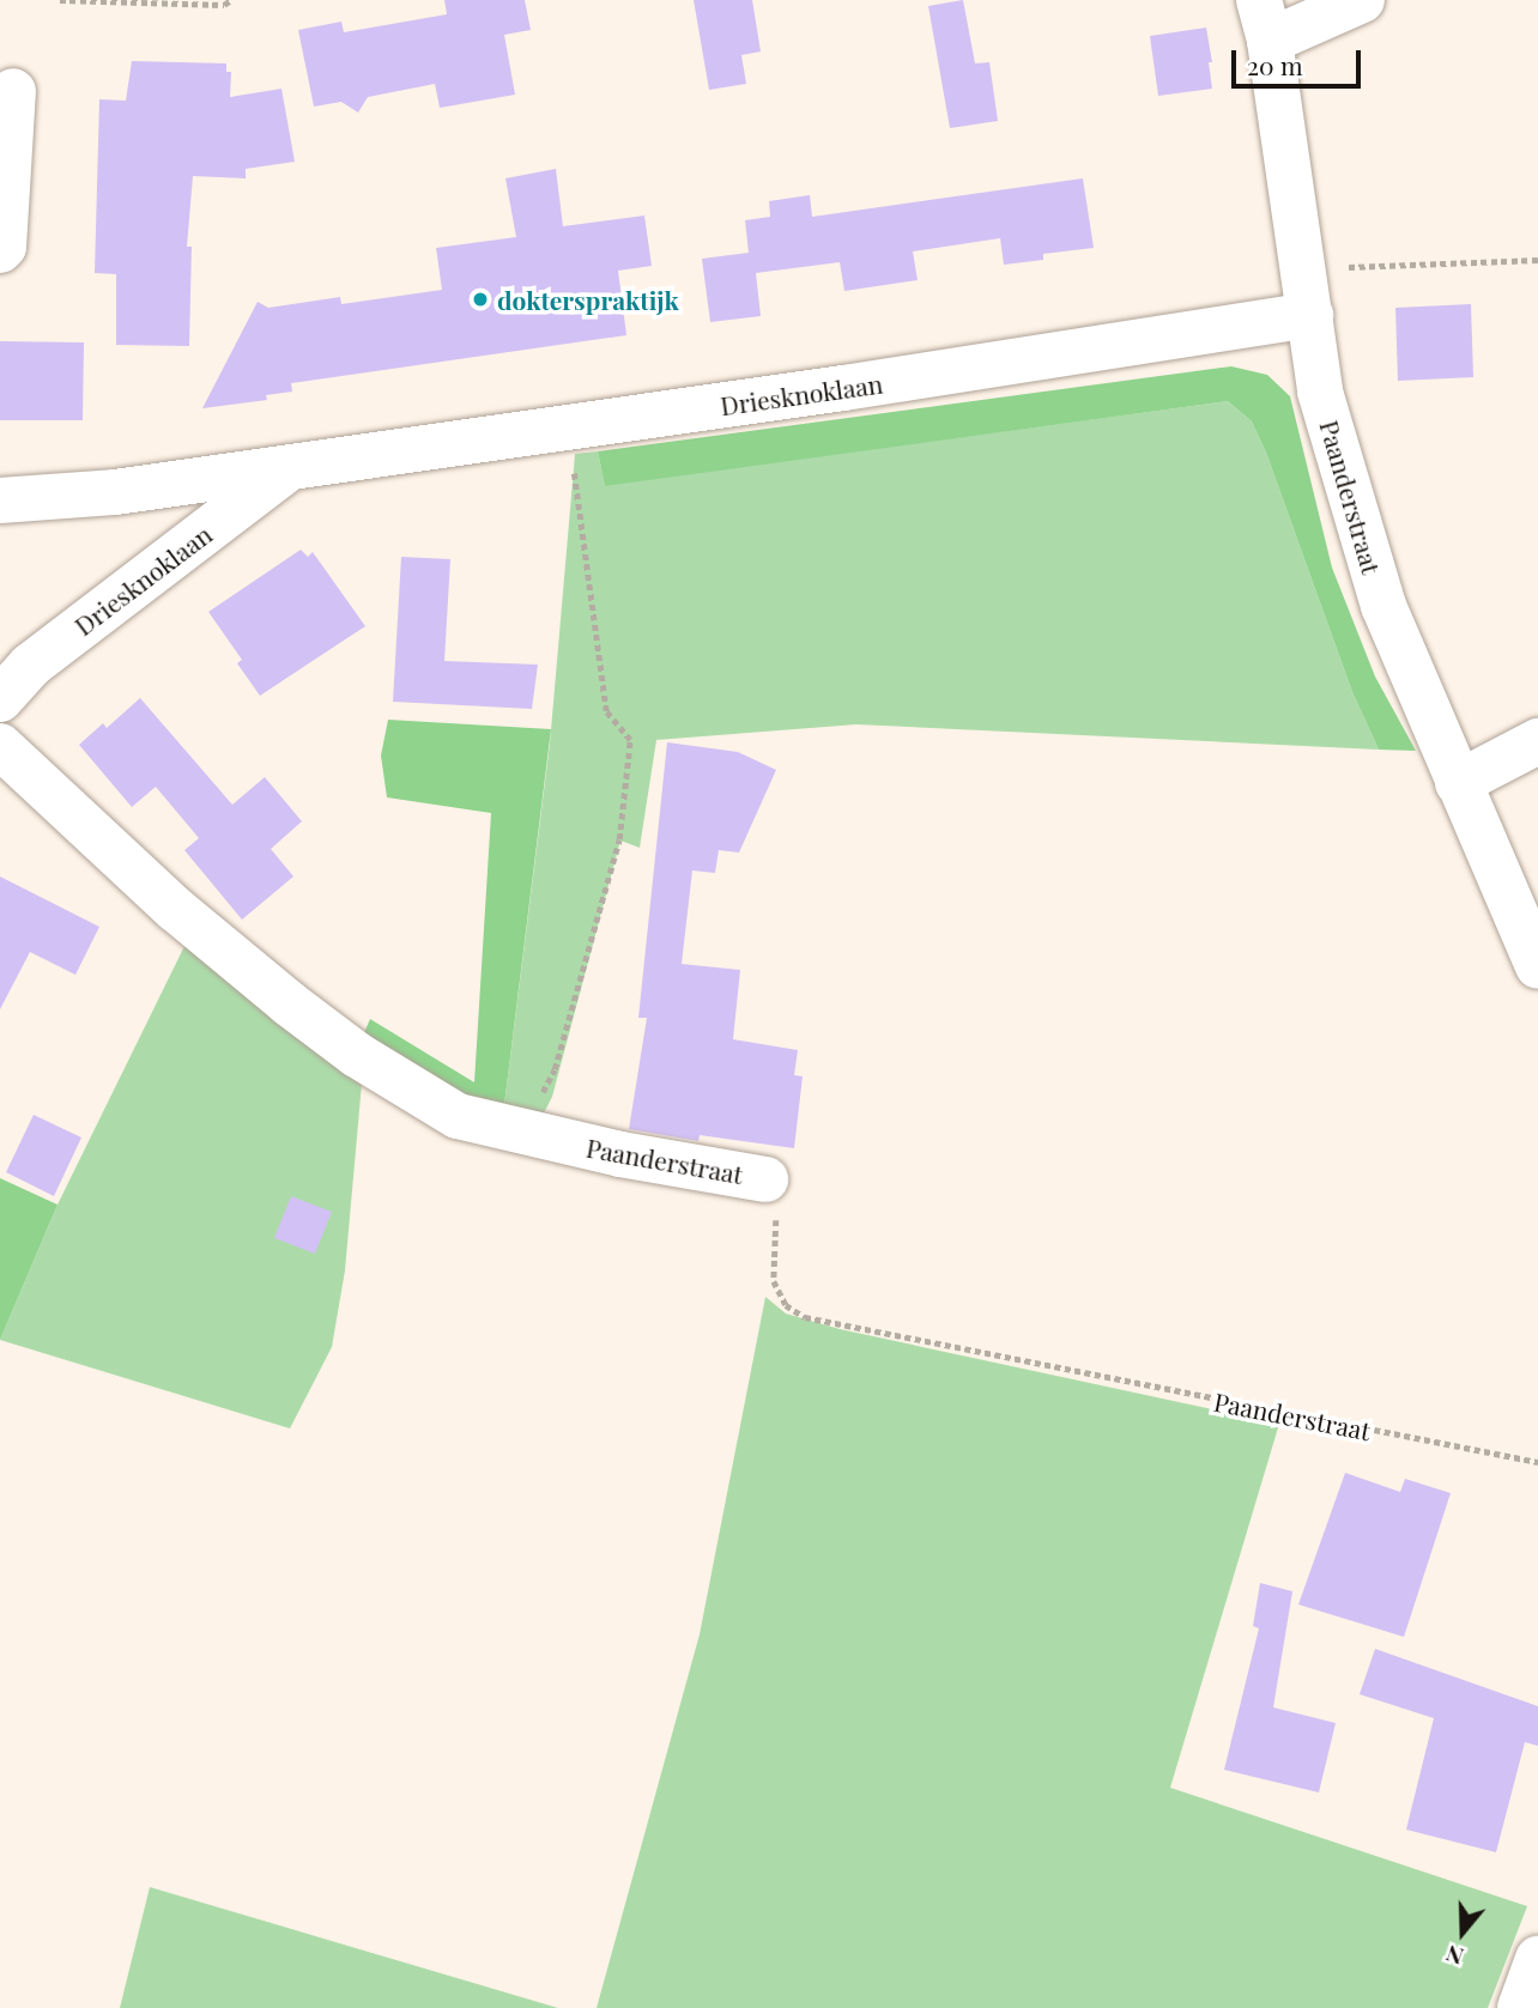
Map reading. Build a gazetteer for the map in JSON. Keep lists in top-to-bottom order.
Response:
{
  "streets": {
    "street": ["Driesknoklaan", "Paanderstraat"]
  },
  "crossings": [
    ["Driesknoklaan", "Paanderstraat"]
  ],
  "places": ["dokterspraktijk"],
  "scale_bar": "20 m",
  "north": "bottom"
}
